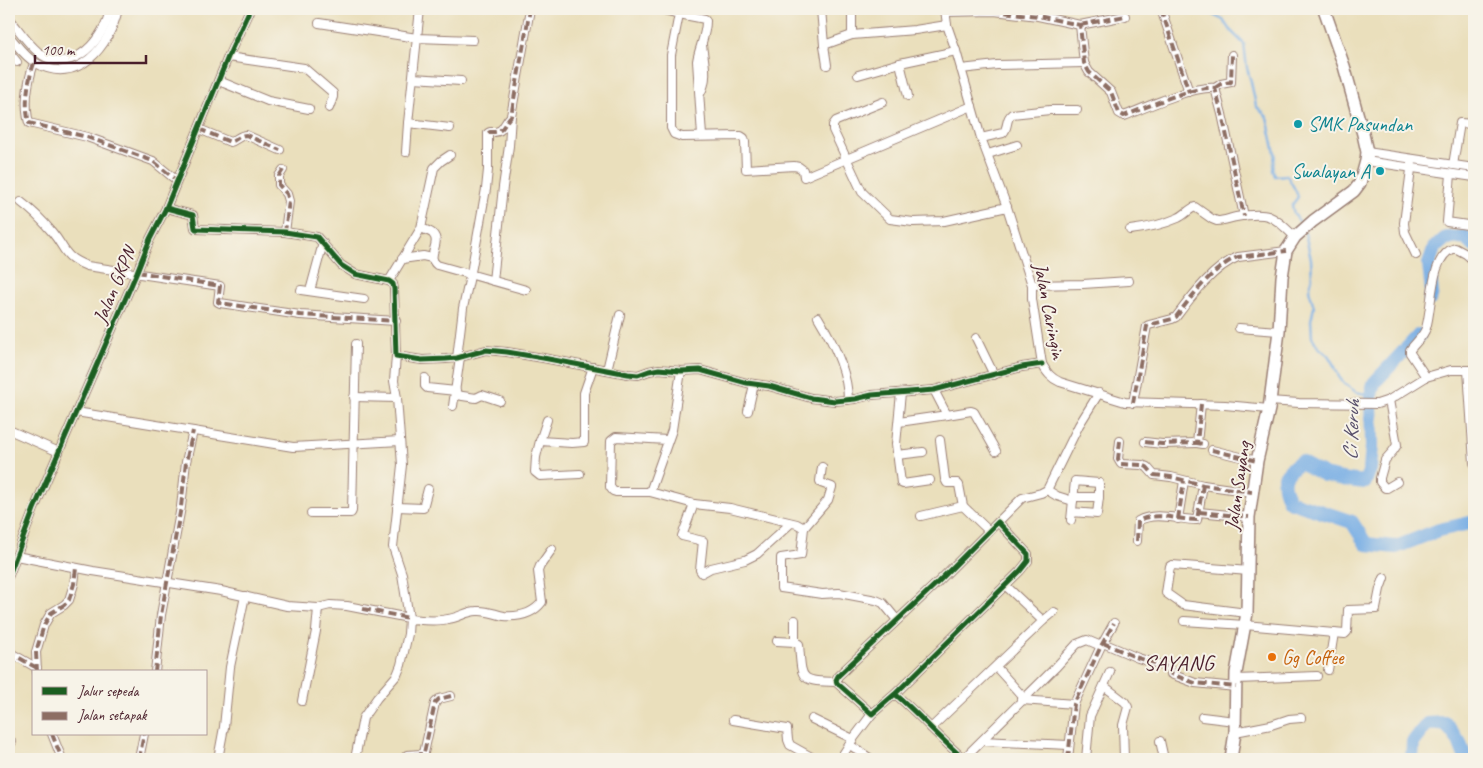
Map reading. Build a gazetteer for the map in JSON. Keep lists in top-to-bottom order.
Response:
{
  "streets": {
    "main road": ["Jalan Sayang"],
    "street": ["Jalan GKPN", "Jalan Caringin"]
  },
  "crossings": [
    ["Jalan Caringin", "Jalan Sayang"]
  ],
  "districts": ["SAYANG"],
  "water": ["Ci Keruh"],
  "places": ["SMK Pasundan", "Swalayan A", "Gg Coffee"],
  "legend": ["Jalur sepeda", "Jalan setapak"],
  "scale_bar": "100 m"
}
